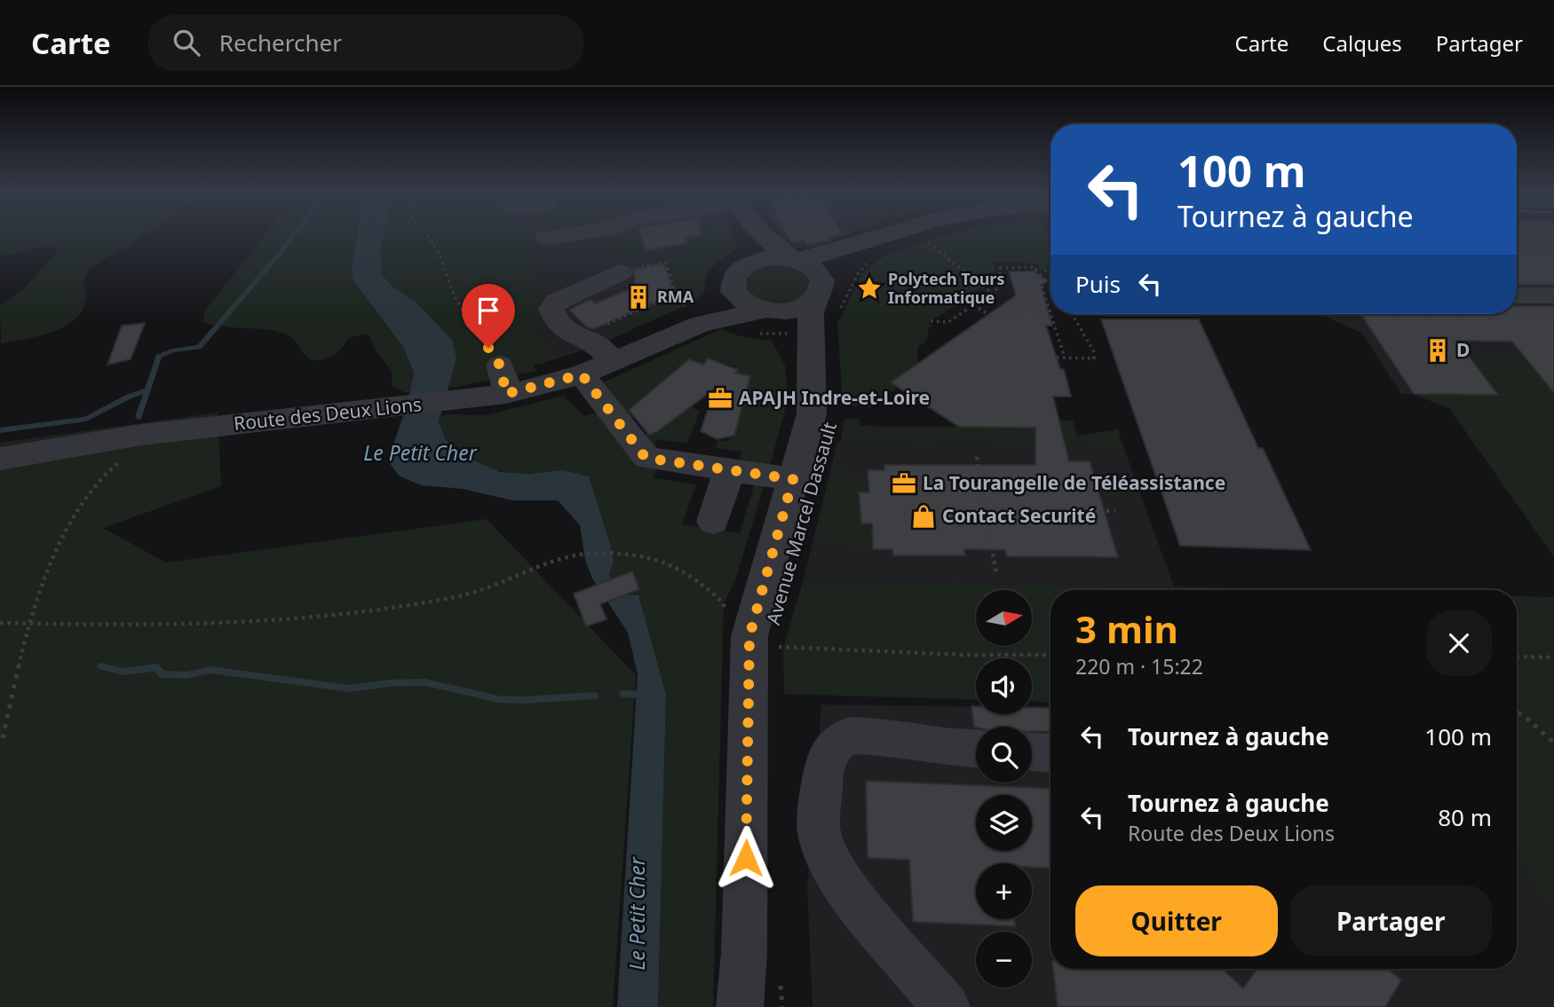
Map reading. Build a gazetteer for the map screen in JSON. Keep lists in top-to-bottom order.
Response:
{
  "streets": {
    "street": ["Route des Deux Lions", "Avenue Marcel Dassault"]
  },
  "crossings": [
    ["Route des Deux Lions", "Avenue Marcel Dassault"]
  ],
  "water": ["Le Petit Cher"],
  "places": {
    "place": ["Polytech Tours Informatique"],
    "building": ["RMA", "D"],
    "office": ["APAJH Indre-et-Loire", "La Tourangelle de Téléassistance"],
    "shop": ["Contact Securité"]
  },
  "north": "right",
  "page": {
    "header": "Carte",
    "search": "Rechercher",
    "nav": ["Carte", "Calques", "Partager"],
    "turn": ["100 m", "Tournez à gauche"],
    "then": "Puis",
    "map_buttons": ["+", "−"],
    "heading": ["3 min", "220 m · 15:22"],
    "list": [
      {
        "name": "Tournez à gauche",
        "value": "100 m"
      },
      {
        "name": "Tournez à gauche",
        "note": "Route des Deux Lions",
        "value": "80 m"
      }
    ],
    "buttons": ["Quitter", "Partager"]
  }
}
